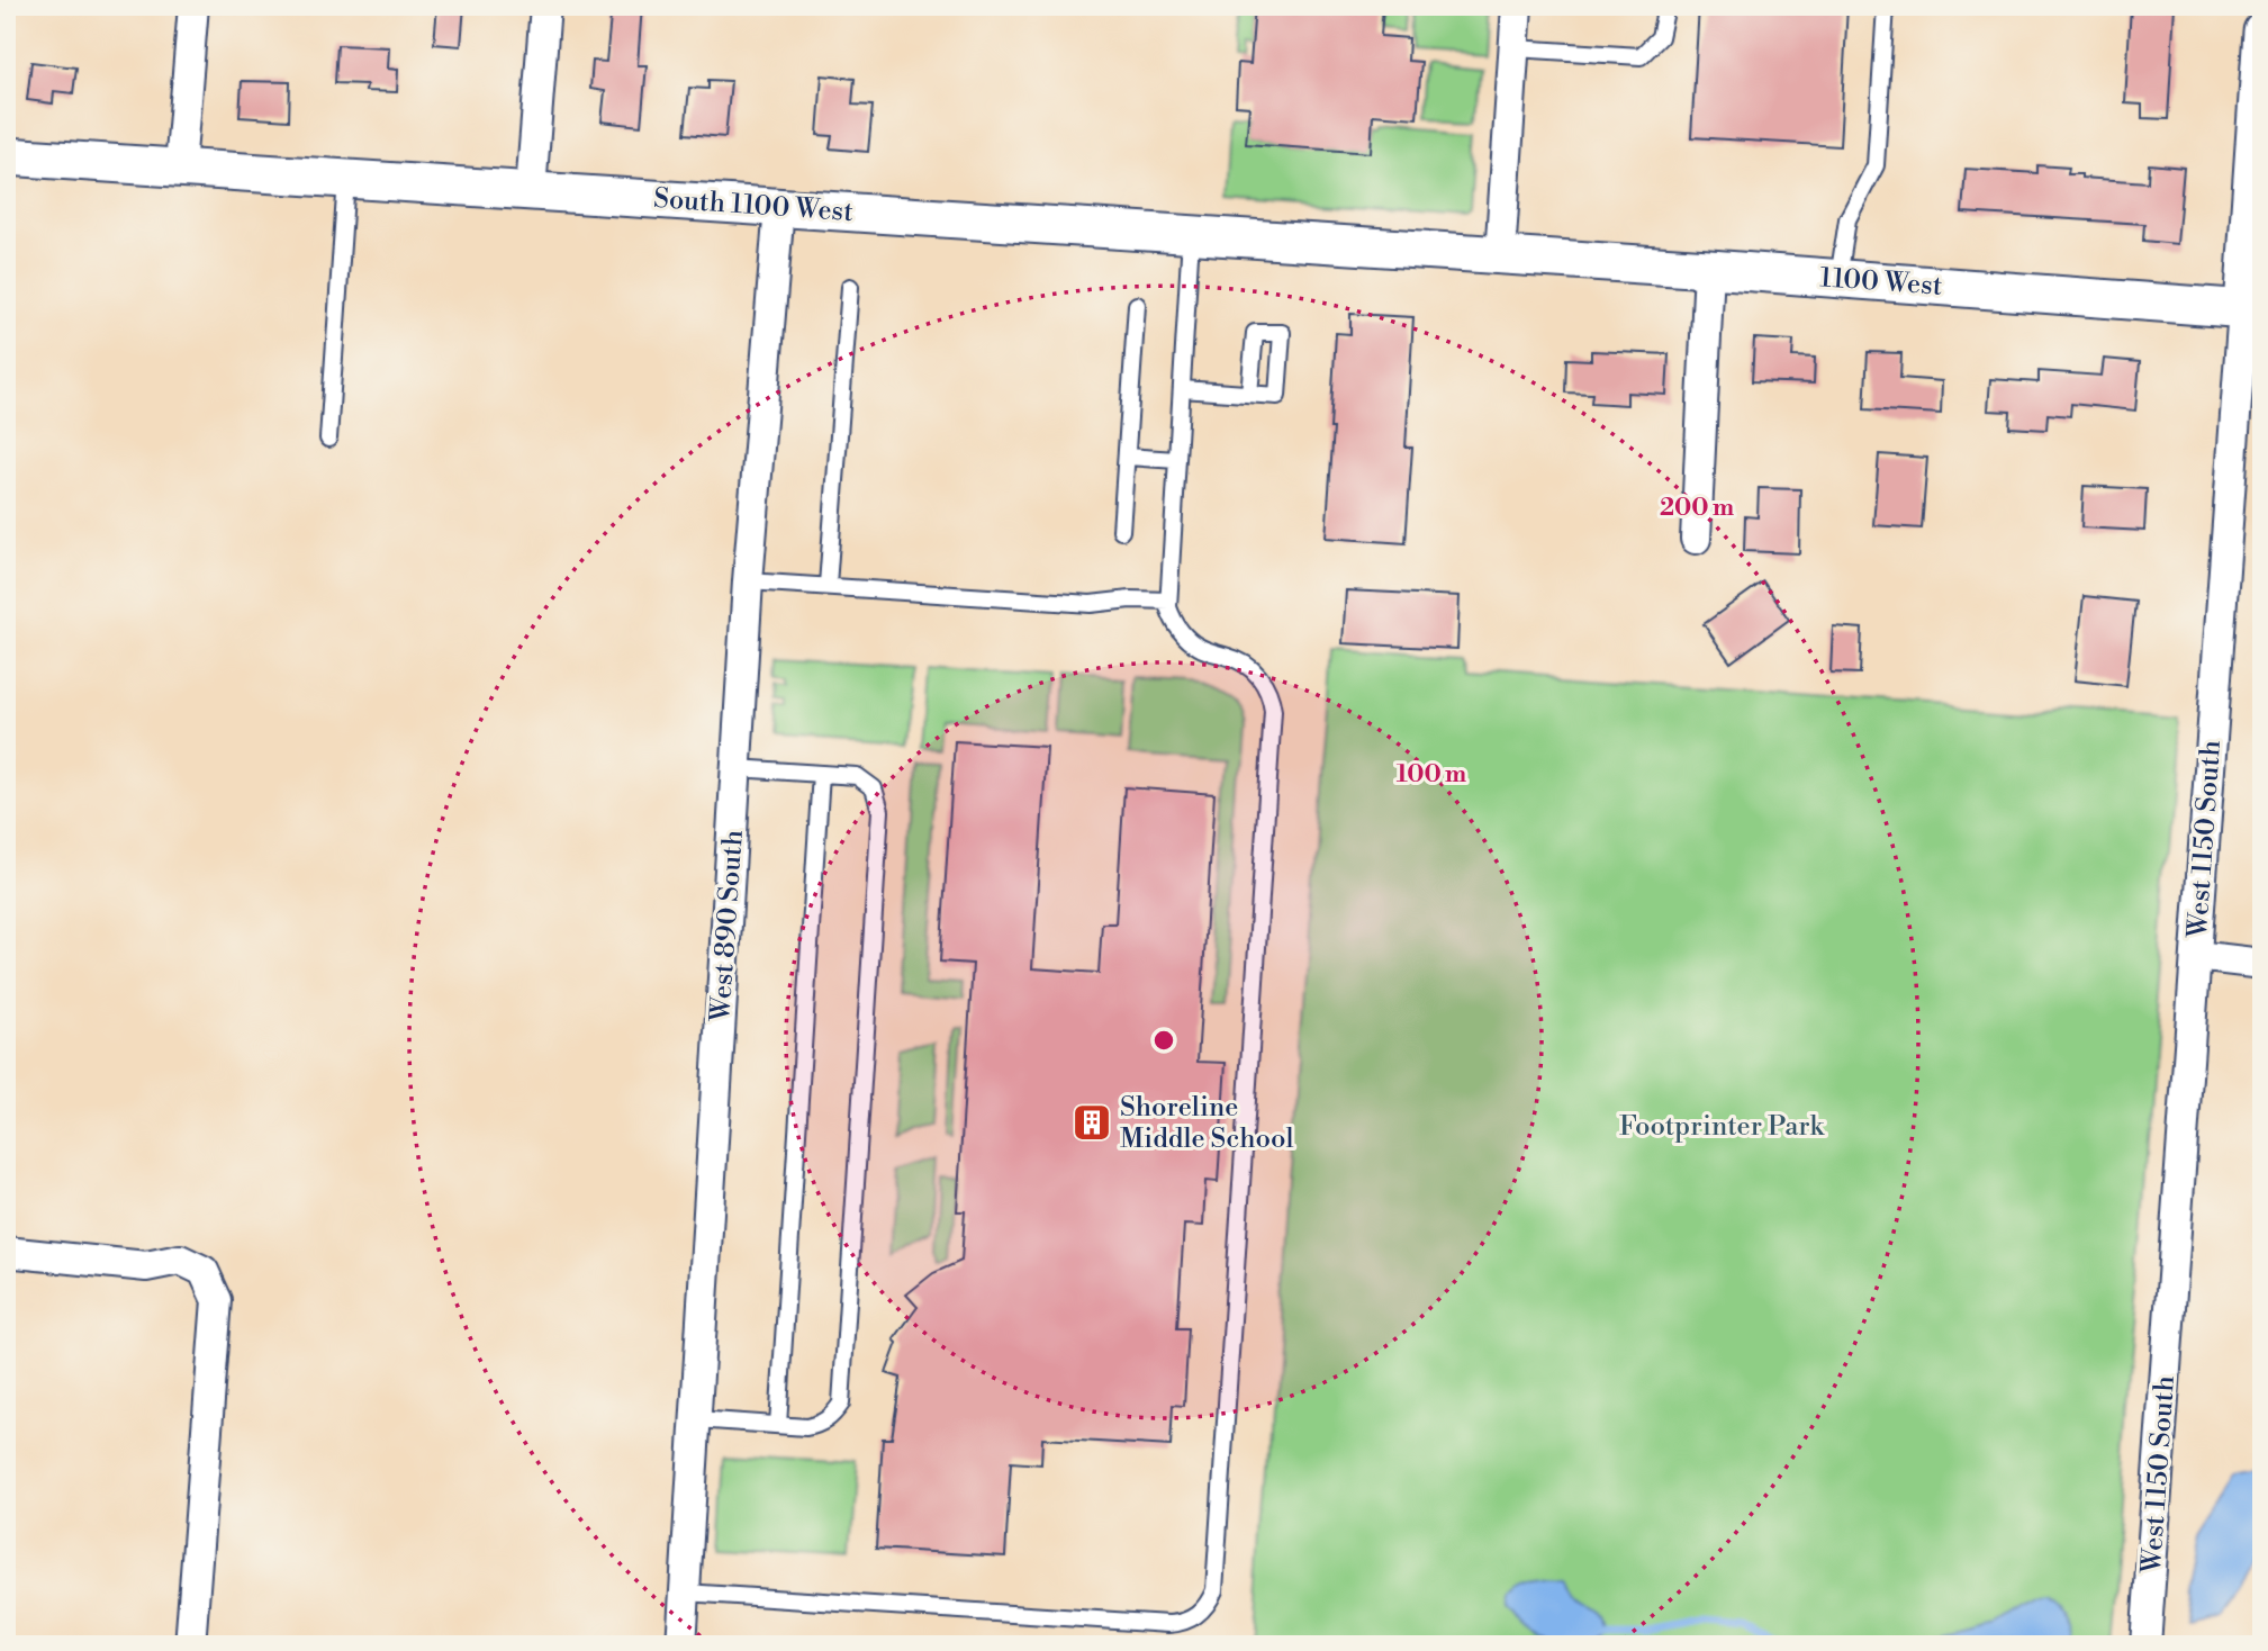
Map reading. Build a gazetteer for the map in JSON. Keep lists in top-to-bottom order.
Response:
{
  "streets": {
    "street": [
      "South 1100 West",
      "1100 West",
      "West 1150 South",
      "West 890 South"
    ]
  },
  "crossings": [
    ["South 1100 West", "1100 West"],
    ["South 1100 West", "West 890 South"],
    ["1100 West", "West 1150 South"]
  ],
  "parks": ["Footprinter Park"],
  "places": {
    "building": ["Shoreline Middle School"]
  },
  "rings": ["200 m", "100 m"]
}
